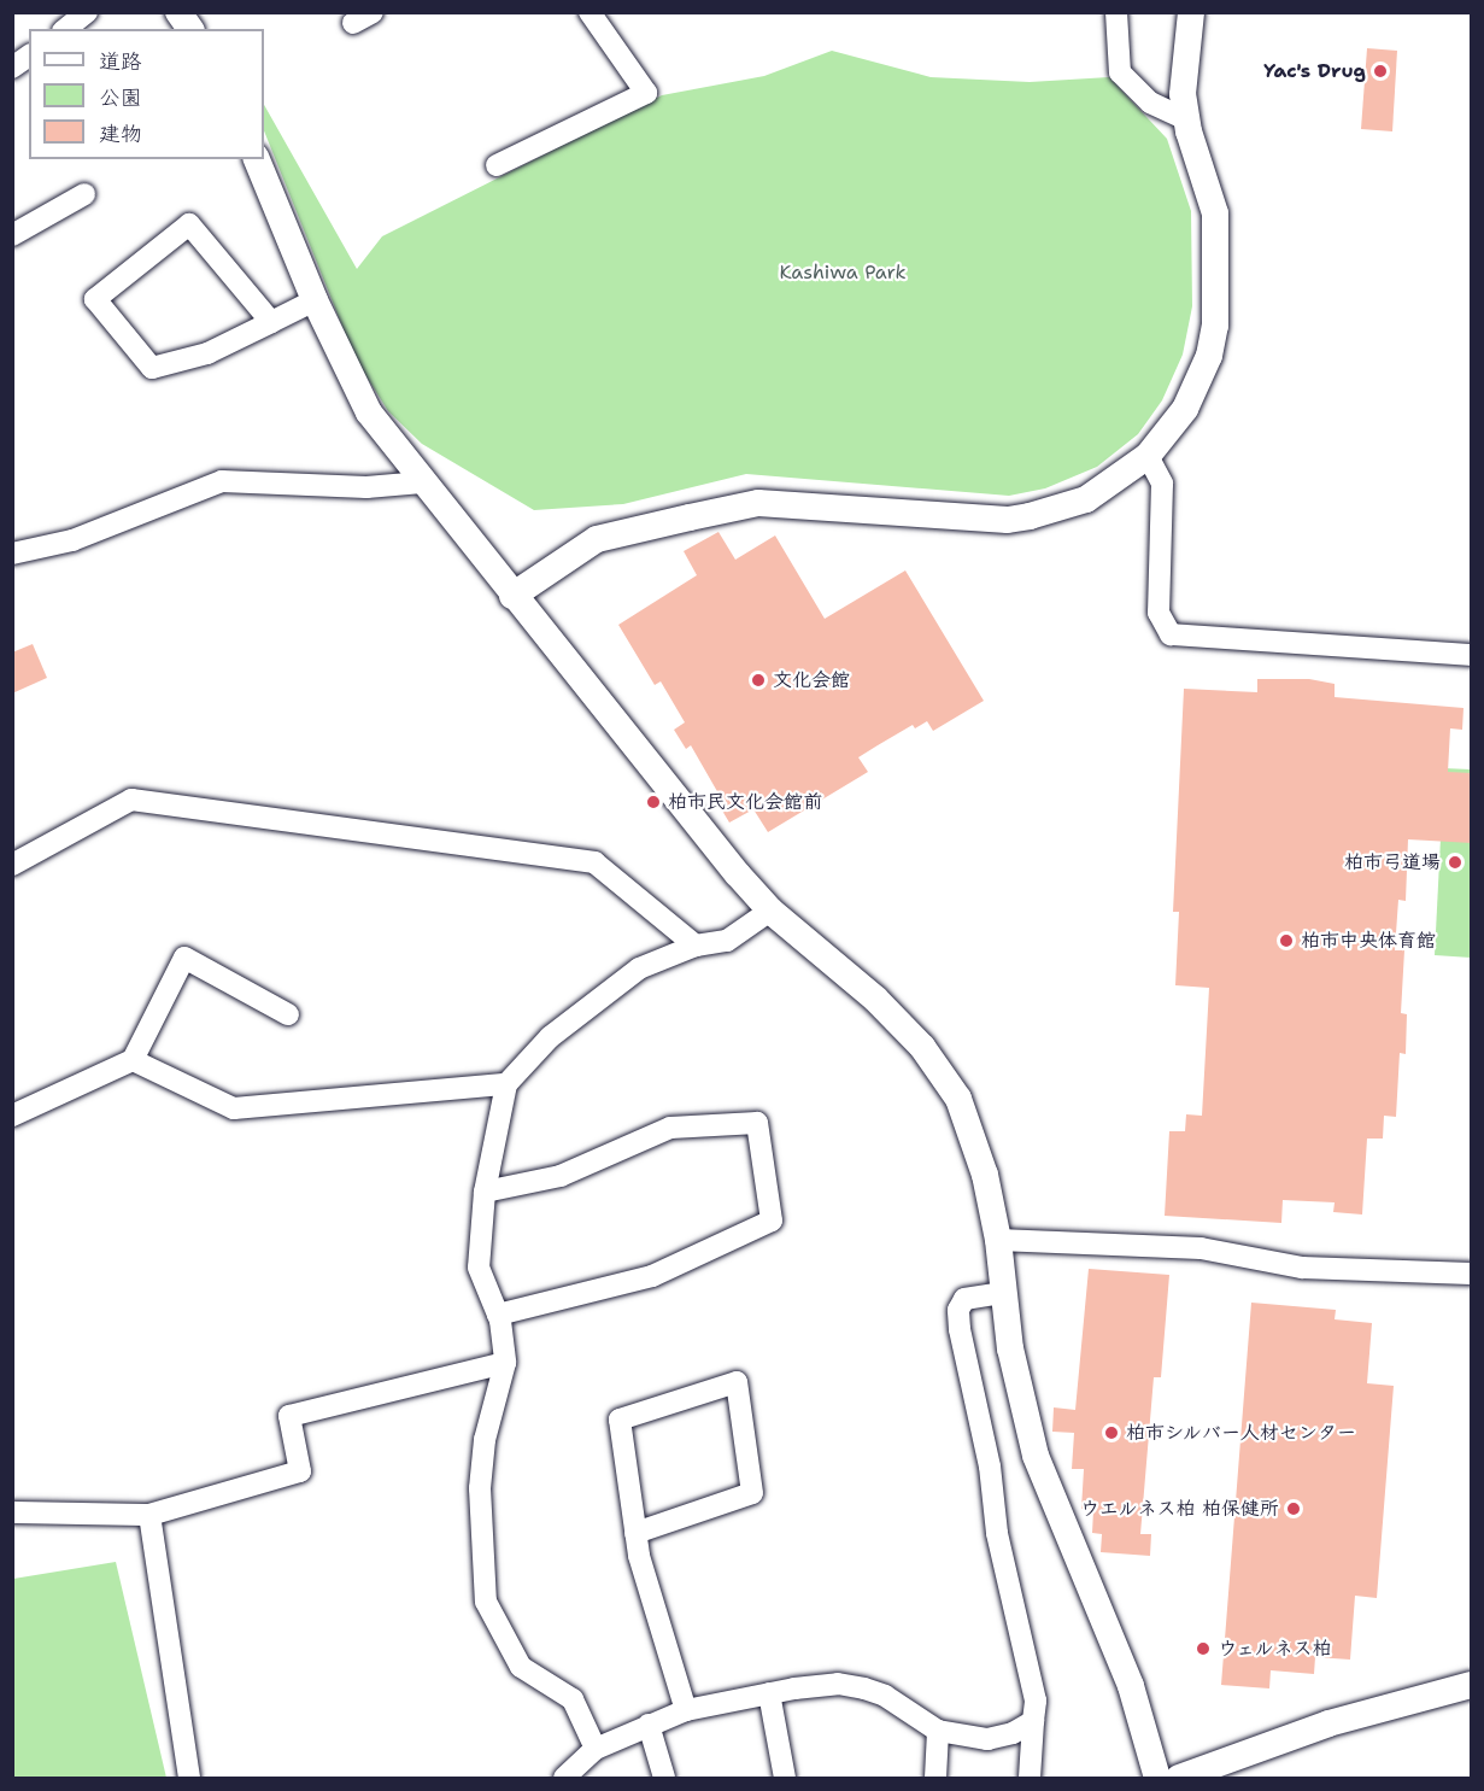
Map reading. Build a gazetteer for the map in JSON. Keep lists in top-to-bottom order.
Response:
{
  "parks": ["Kashiwa Park"],
  "places": [
    "Yac's Drug",
    "文化会館",
    "柏市民文化会館前",
    "柏市弓道場",
    "柏市中央体育館",
    "柏市シルバー人材センター",
    "ウエルネス柏 柏保健所",
    "ウェルネス柏"
  ],
  "legend": ["道路", "公園", "建物"]
}
